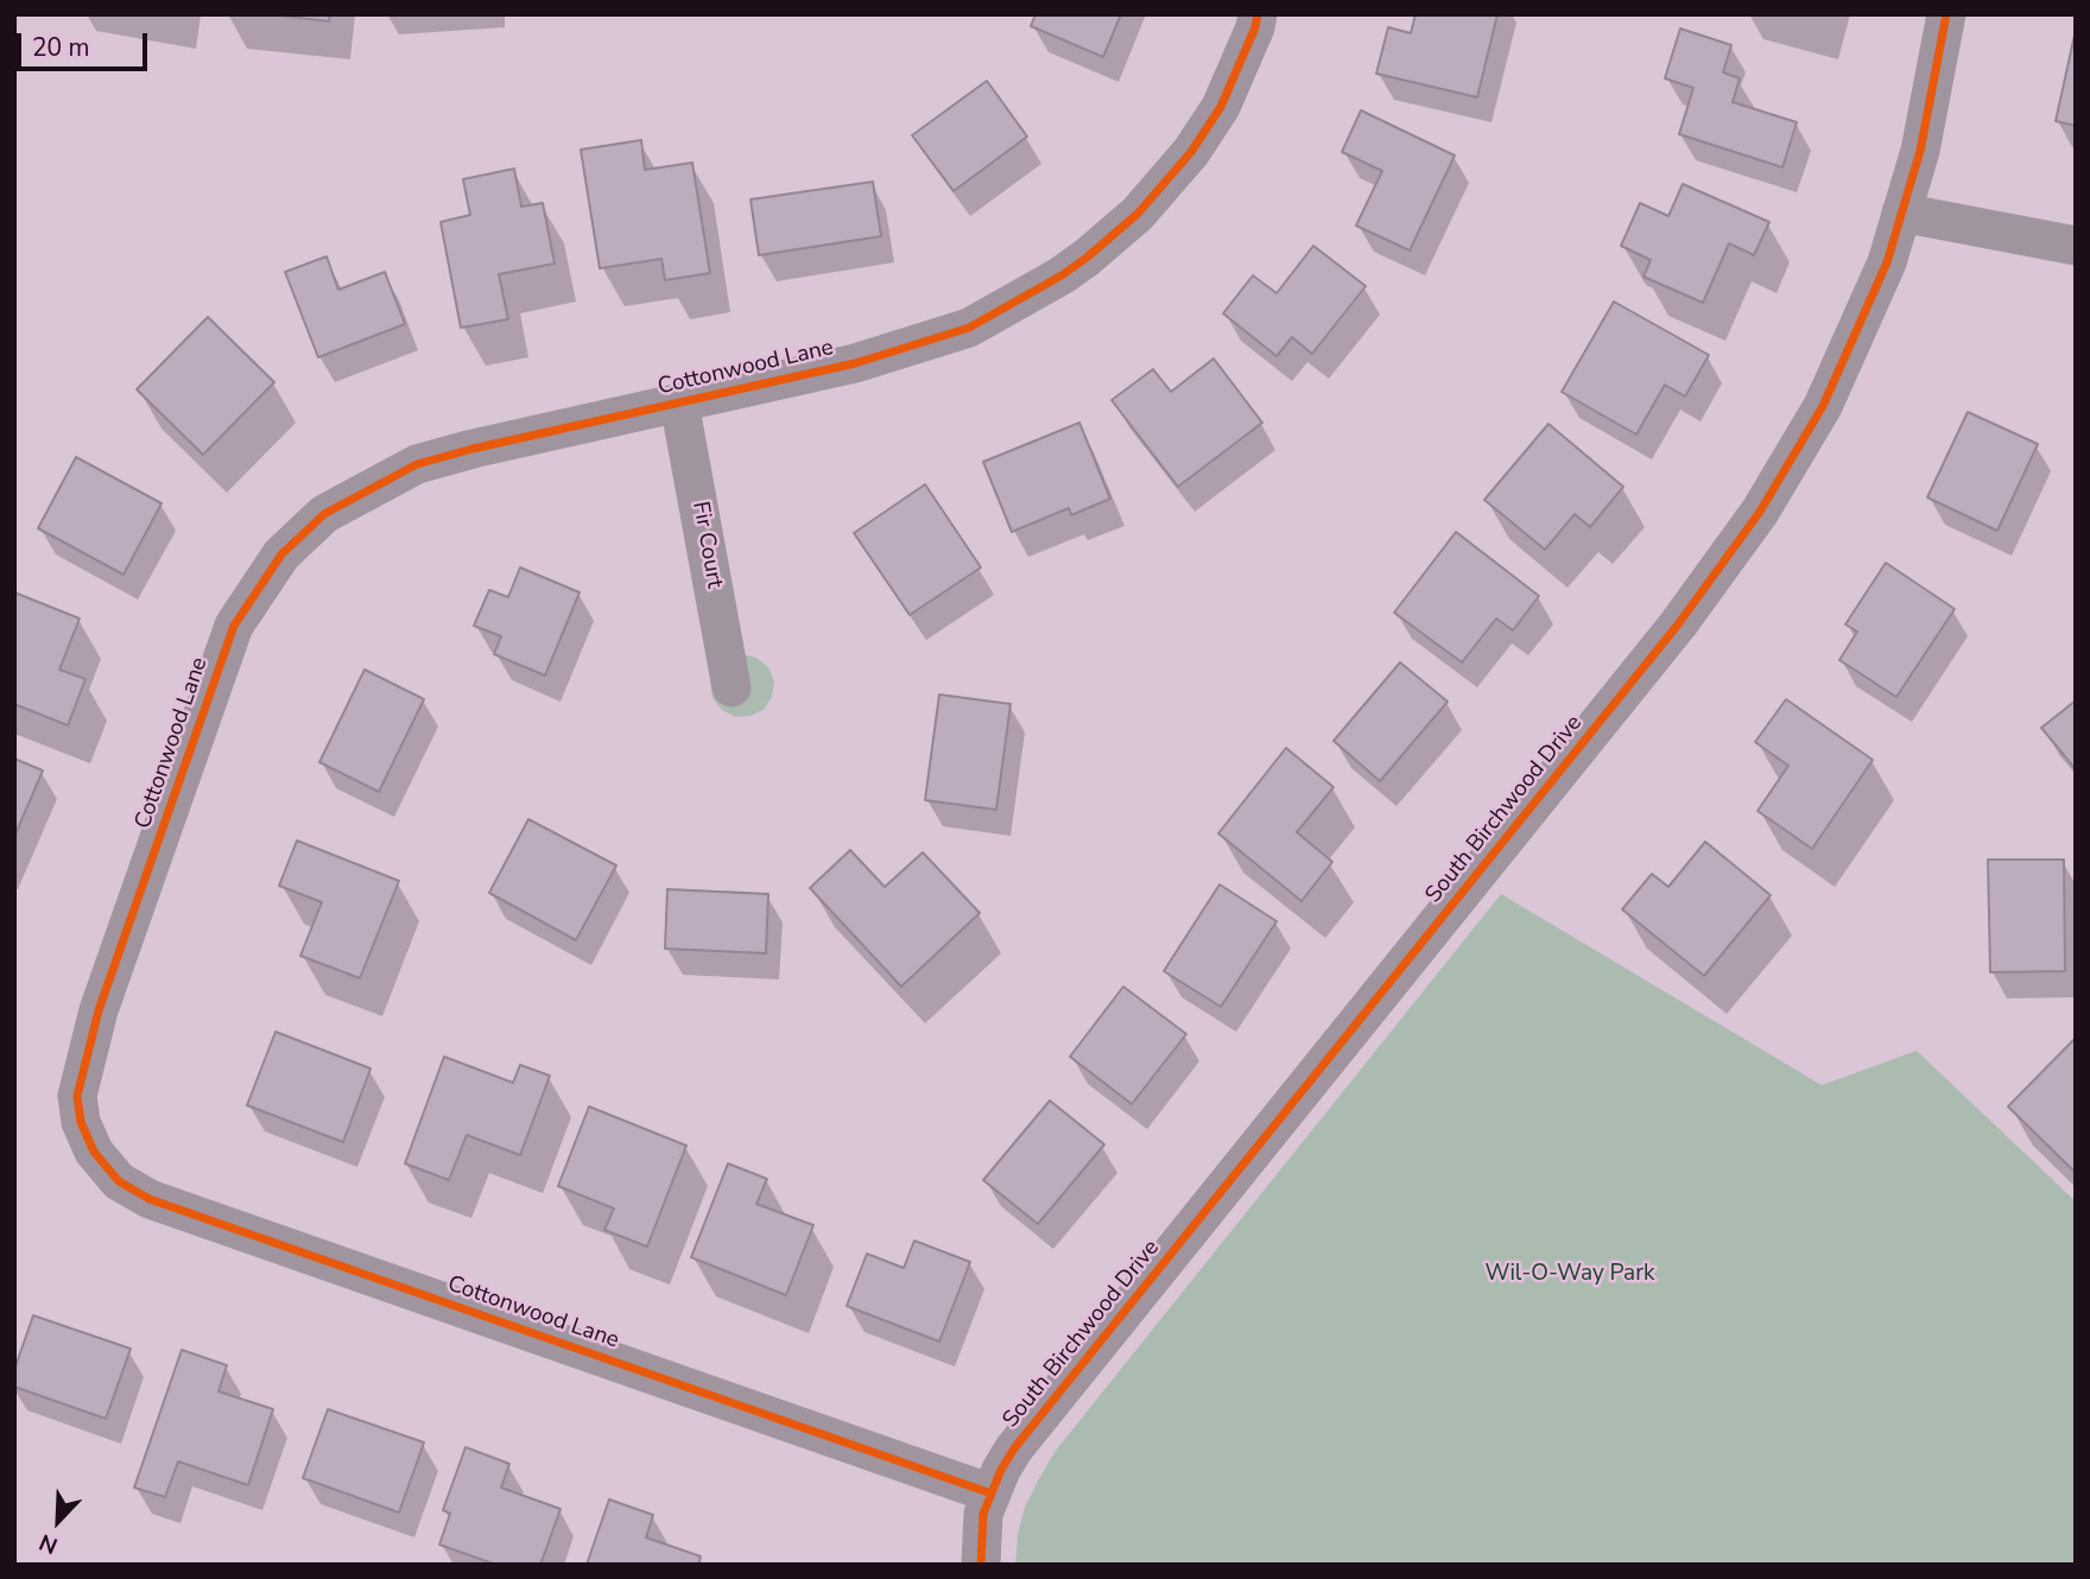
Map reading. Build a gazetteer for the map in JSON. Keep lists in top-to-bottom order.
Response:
{
  "streets": {
    "street": ["Cottonwood Lane", "Fir Court", "South Birchwood Drive"]
  },
  "crossings": [
    ["Cottonwood Lane", "Fir Court"],
    ["Cottonwood Lane", "South Birchwood Drive"]
  ],
  "parks": ["Wil-O-Way Park"],
  "scale_bar": "20 m",
  "north": "bottom left"
}
